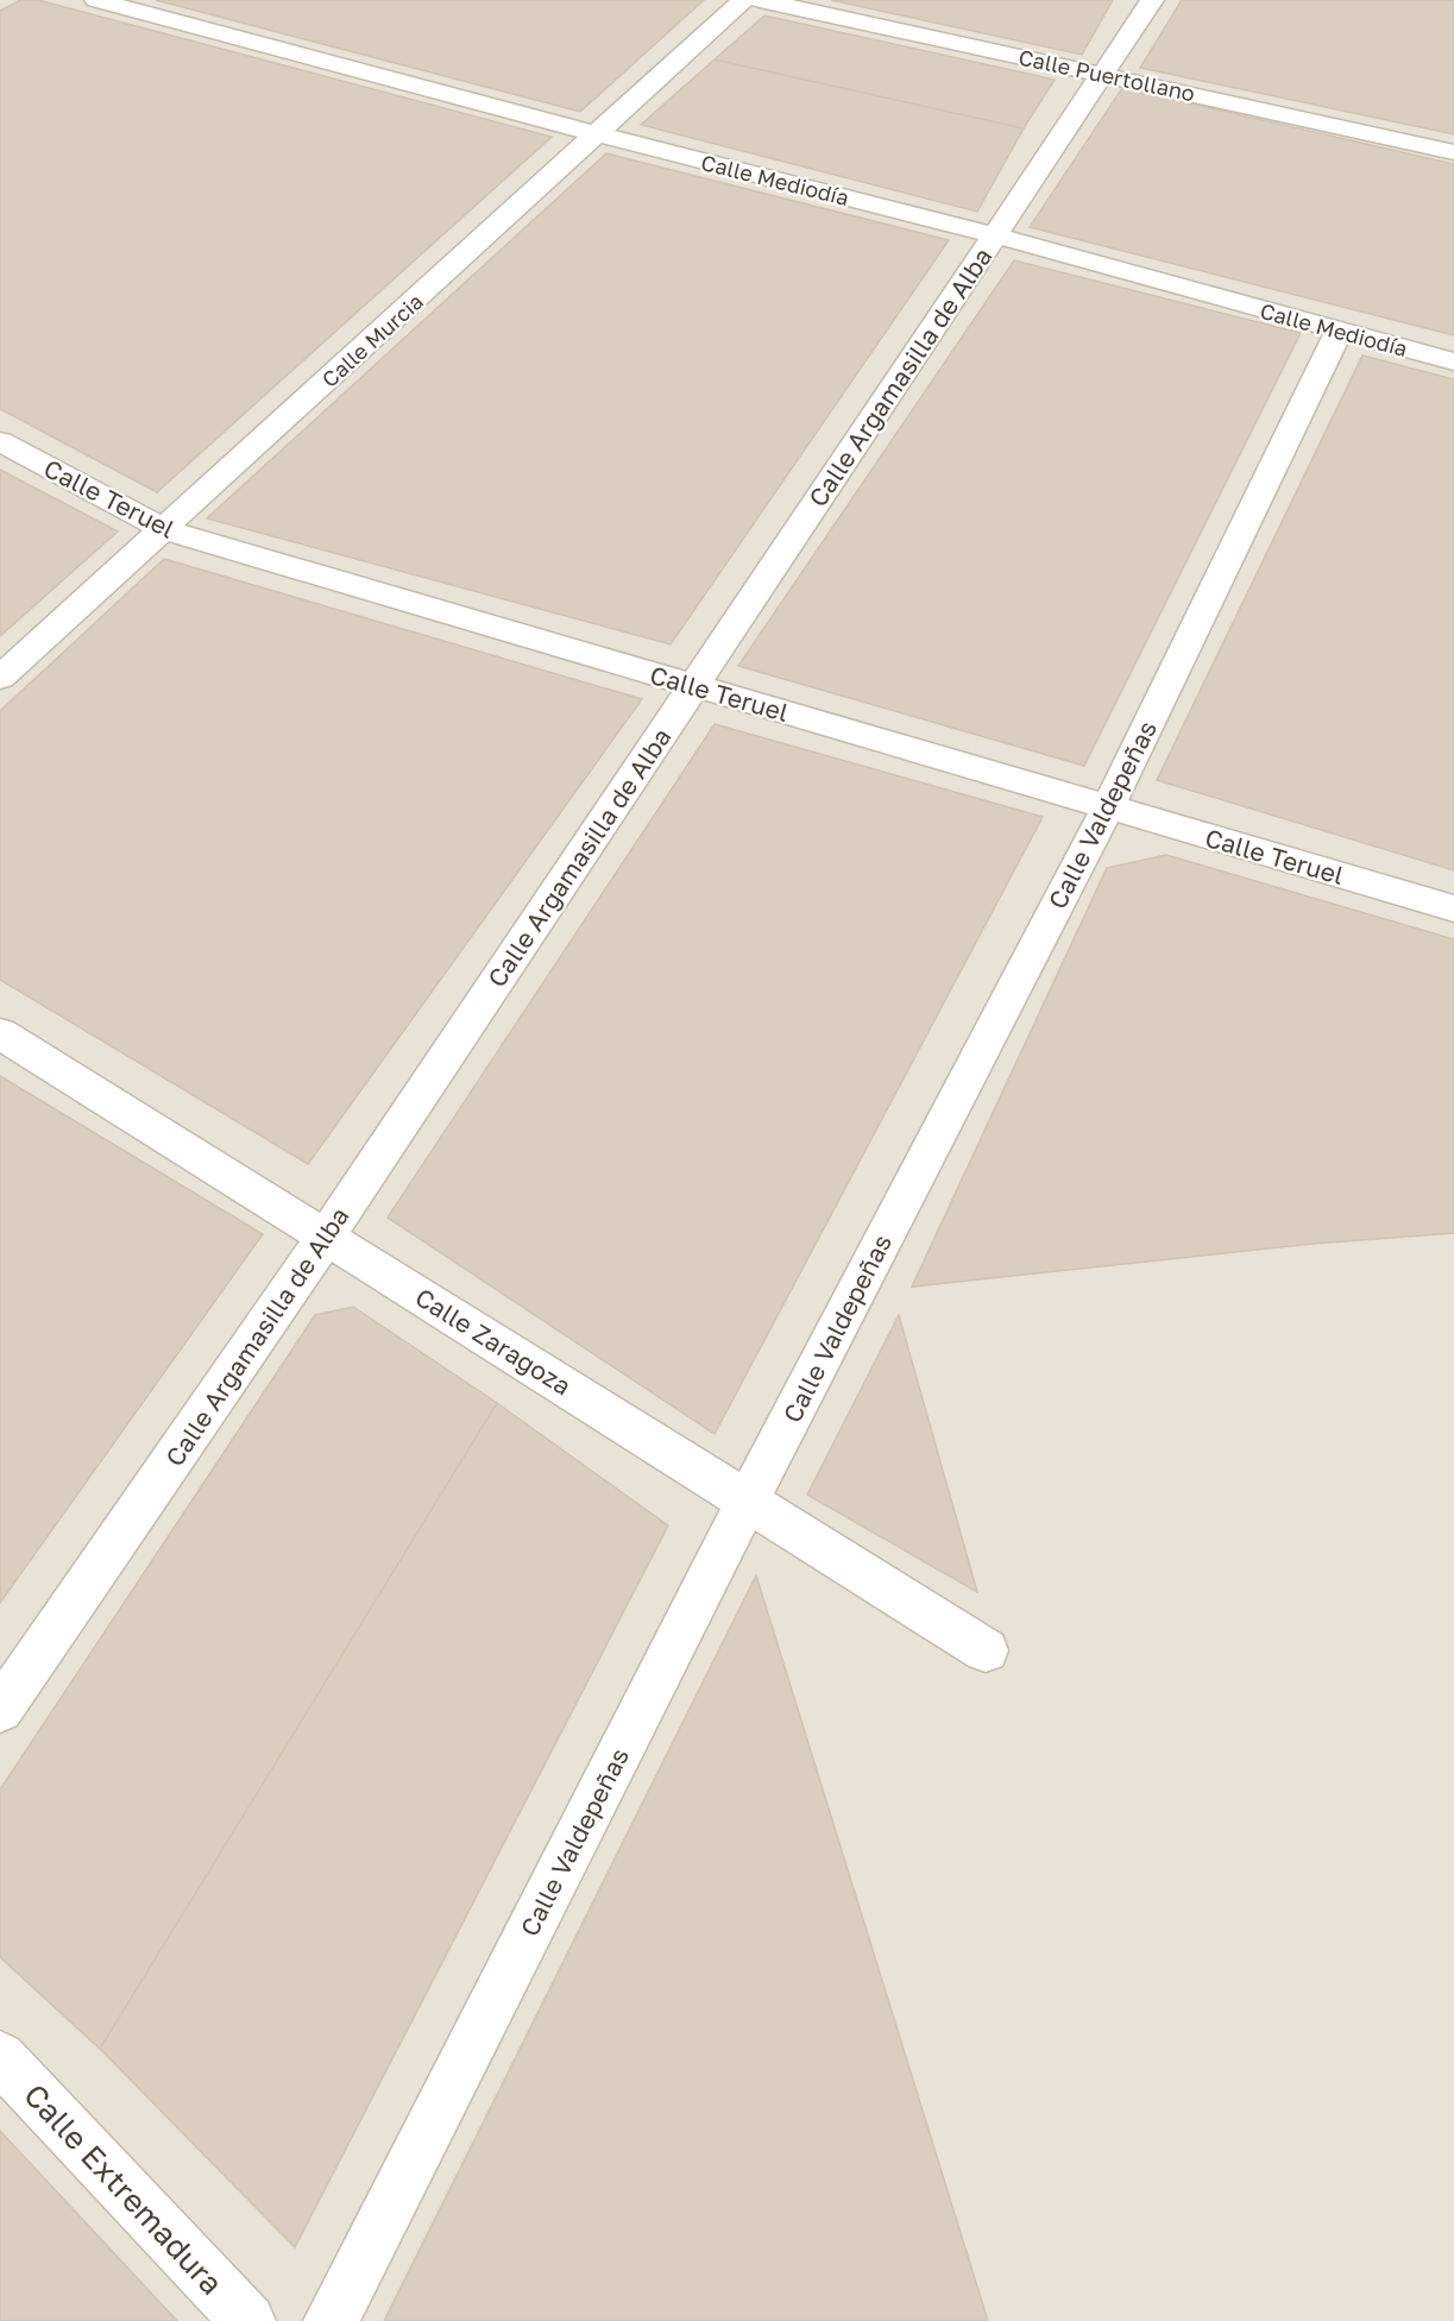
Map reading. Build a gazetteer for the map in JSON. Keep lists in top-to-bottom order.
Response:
{
  "streets": {
    "street": [
      "Calle Puertollano",
      "Calle Mediodía",
      "Calle Murcia",
      "Calle Argamasilla de Alba",
      "Calle Teruel",
      "Calle Valdepeñas",
      "Calle Zaragoza",
      "Calle Extremadura"
    ]
  },
  "crossings": [
    ["Calle Puertollano", "Calle Argamasilla de Alba"],
    ["Calle Mediodía", "Calle Murcia"],
    ["Calle Mediodía", "Calle Argamasilla de Alba"],
    ["Calle Mediodía", "Calle Valdepeñas"],
    ["Calle Murcia", "Calle Teruel"],
    ["Calle Argamasilla de Alba", "Calle Teruel"],
    ["Calle Argamasilla de Alba", "Calle Zaragoza"],
    ["Calle Teruel", "Calle Valdepeñas"],
    ["Calle Valdepeñas", "Calle Zaragoza"]
  ]
}
